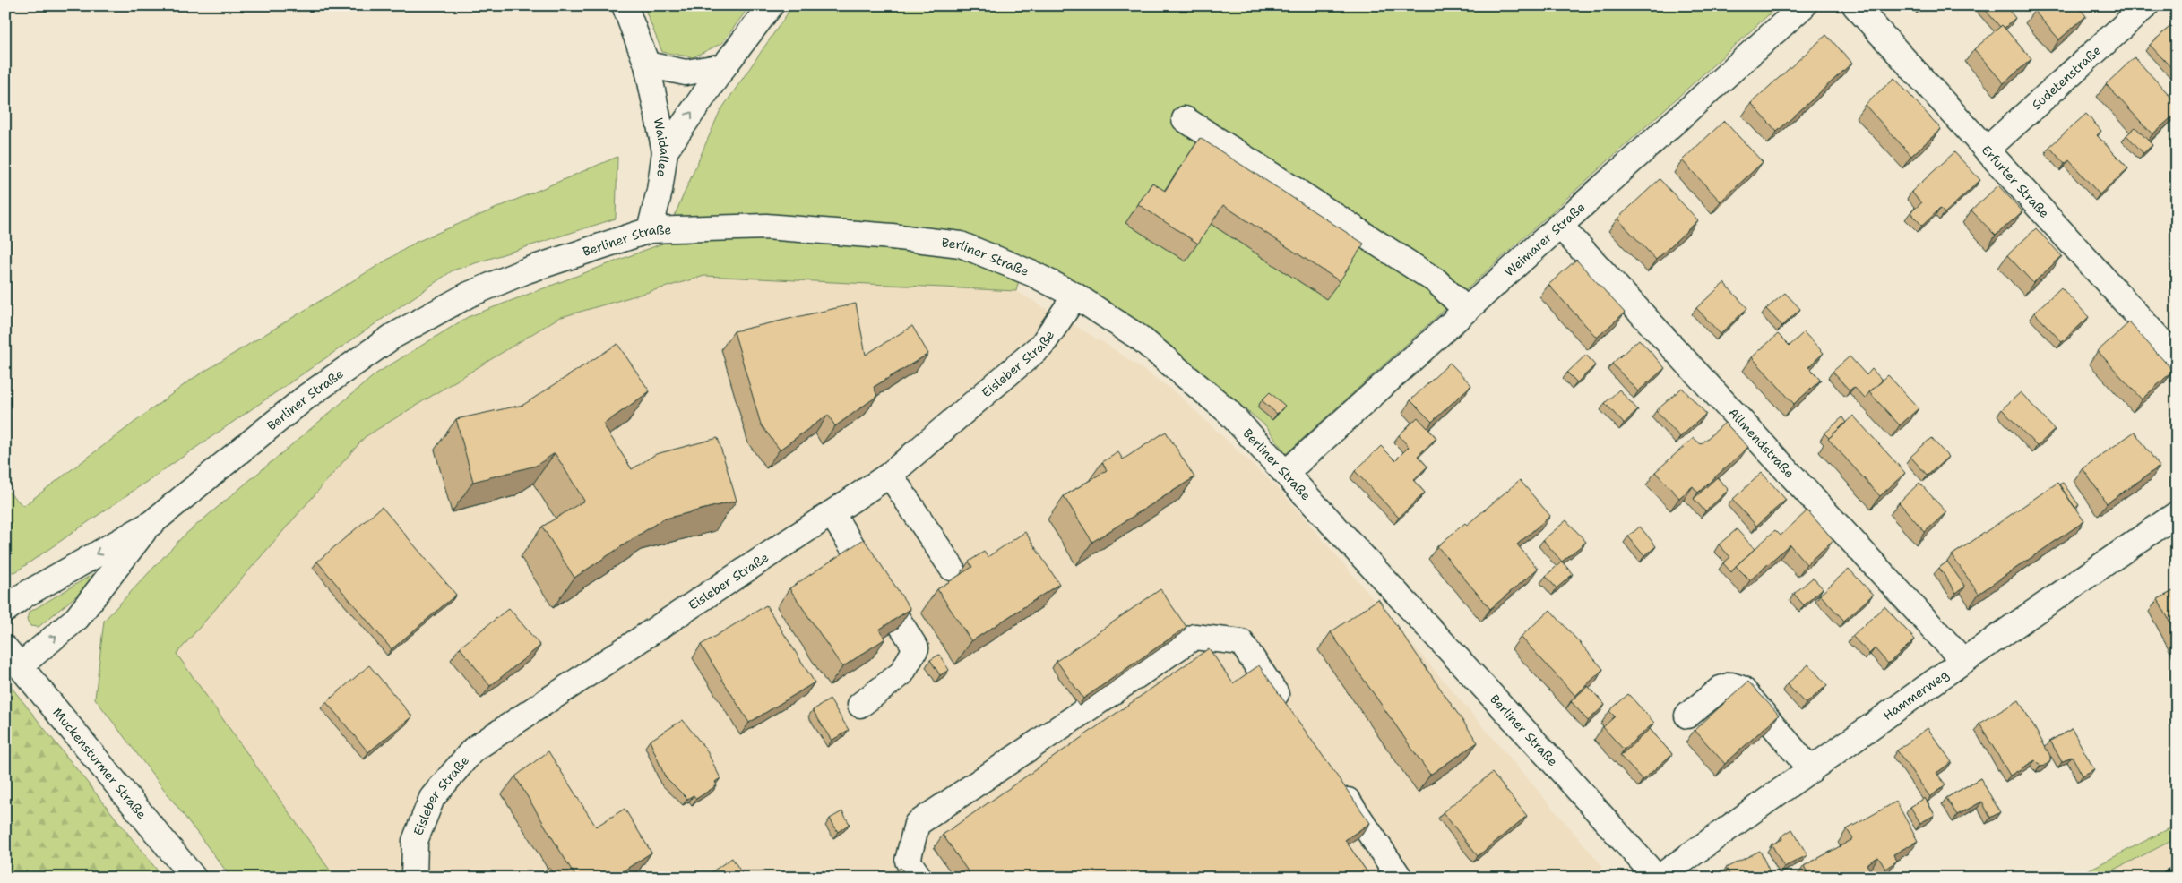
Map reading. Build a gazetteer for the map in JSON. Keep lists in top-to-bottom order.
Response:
{
  "streets": {
    "street": [
      "Sudetenstraße",
      "Waidallee",
      "Erfurter Straße",
      "Weimarer Straße",
      "Berliner Straße",
      "Eisleber Straße",
      "Allmendstraße",
      "Hammerweg",
      "Muckensturmer Straße"
    ]
  },
  "crossings": [
    ["Sudetenstraße", "Erfurter Straße"],
    ["Waidallee", "Berliner Straße"],
    ["Weimarer Straße", "Berliner Straße"],
    ["Weimarer Straße", "Allmendstraße"],
    ["Berliner Straße", "Eisleber Straße"],
    ["Berliner Straße", "Hammerweg"],
    ["Berliner Straße", "Muckensturmer Straße"],
    ["Allmendstraße", "Hammerweg"]
  ]
}
